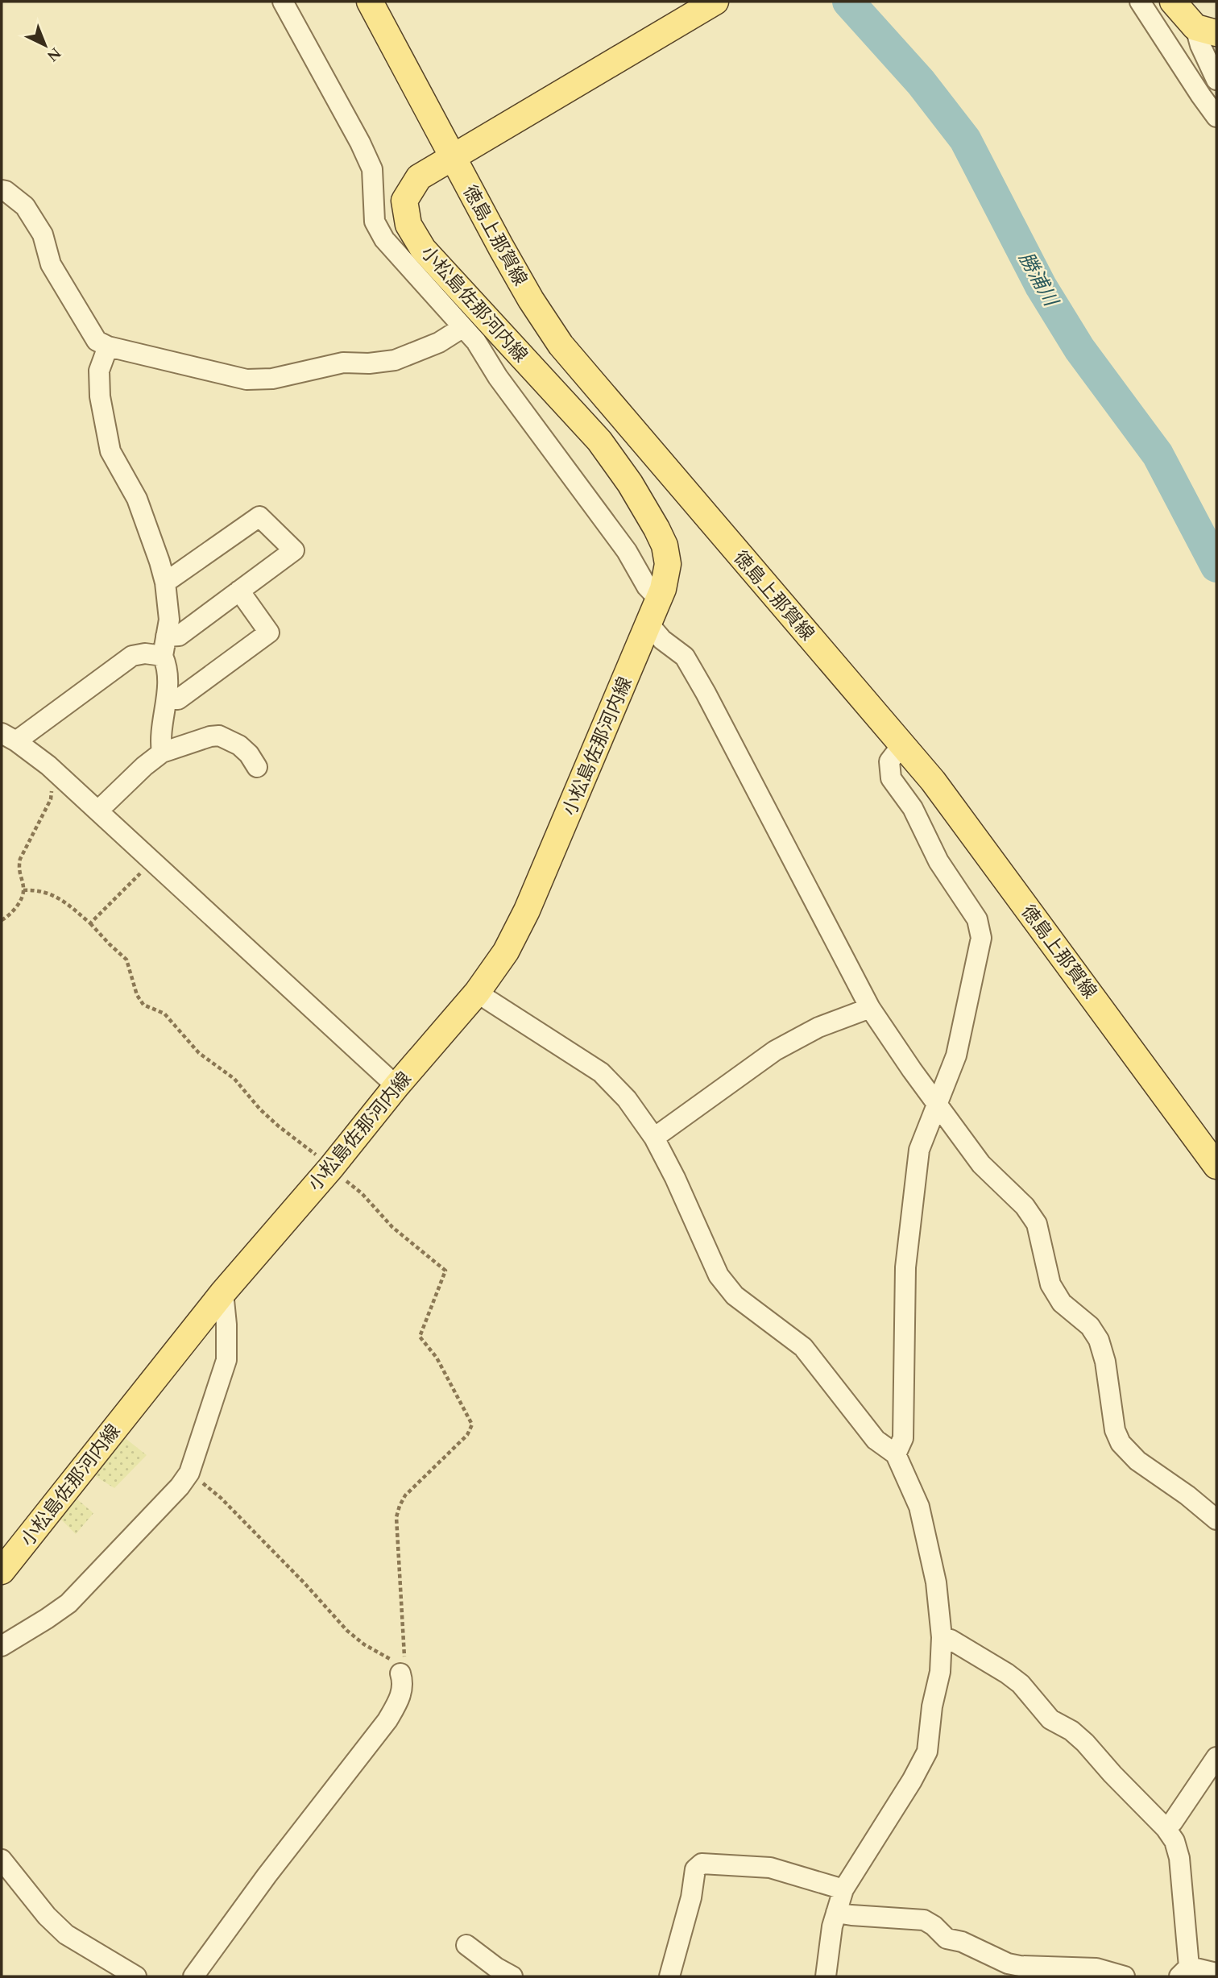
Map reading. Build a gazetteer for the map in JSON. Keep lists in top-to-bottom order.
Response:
{
  "streets": {
    "main road": ["徳島上那賀線", "小松島佐那河内線"]
  },
  "crossings": [
    ["徳島上那賀線", "小松島佐那河内線"]
  ],
  "water": ["勝浦川"],
  "north": "bottom right"
}
